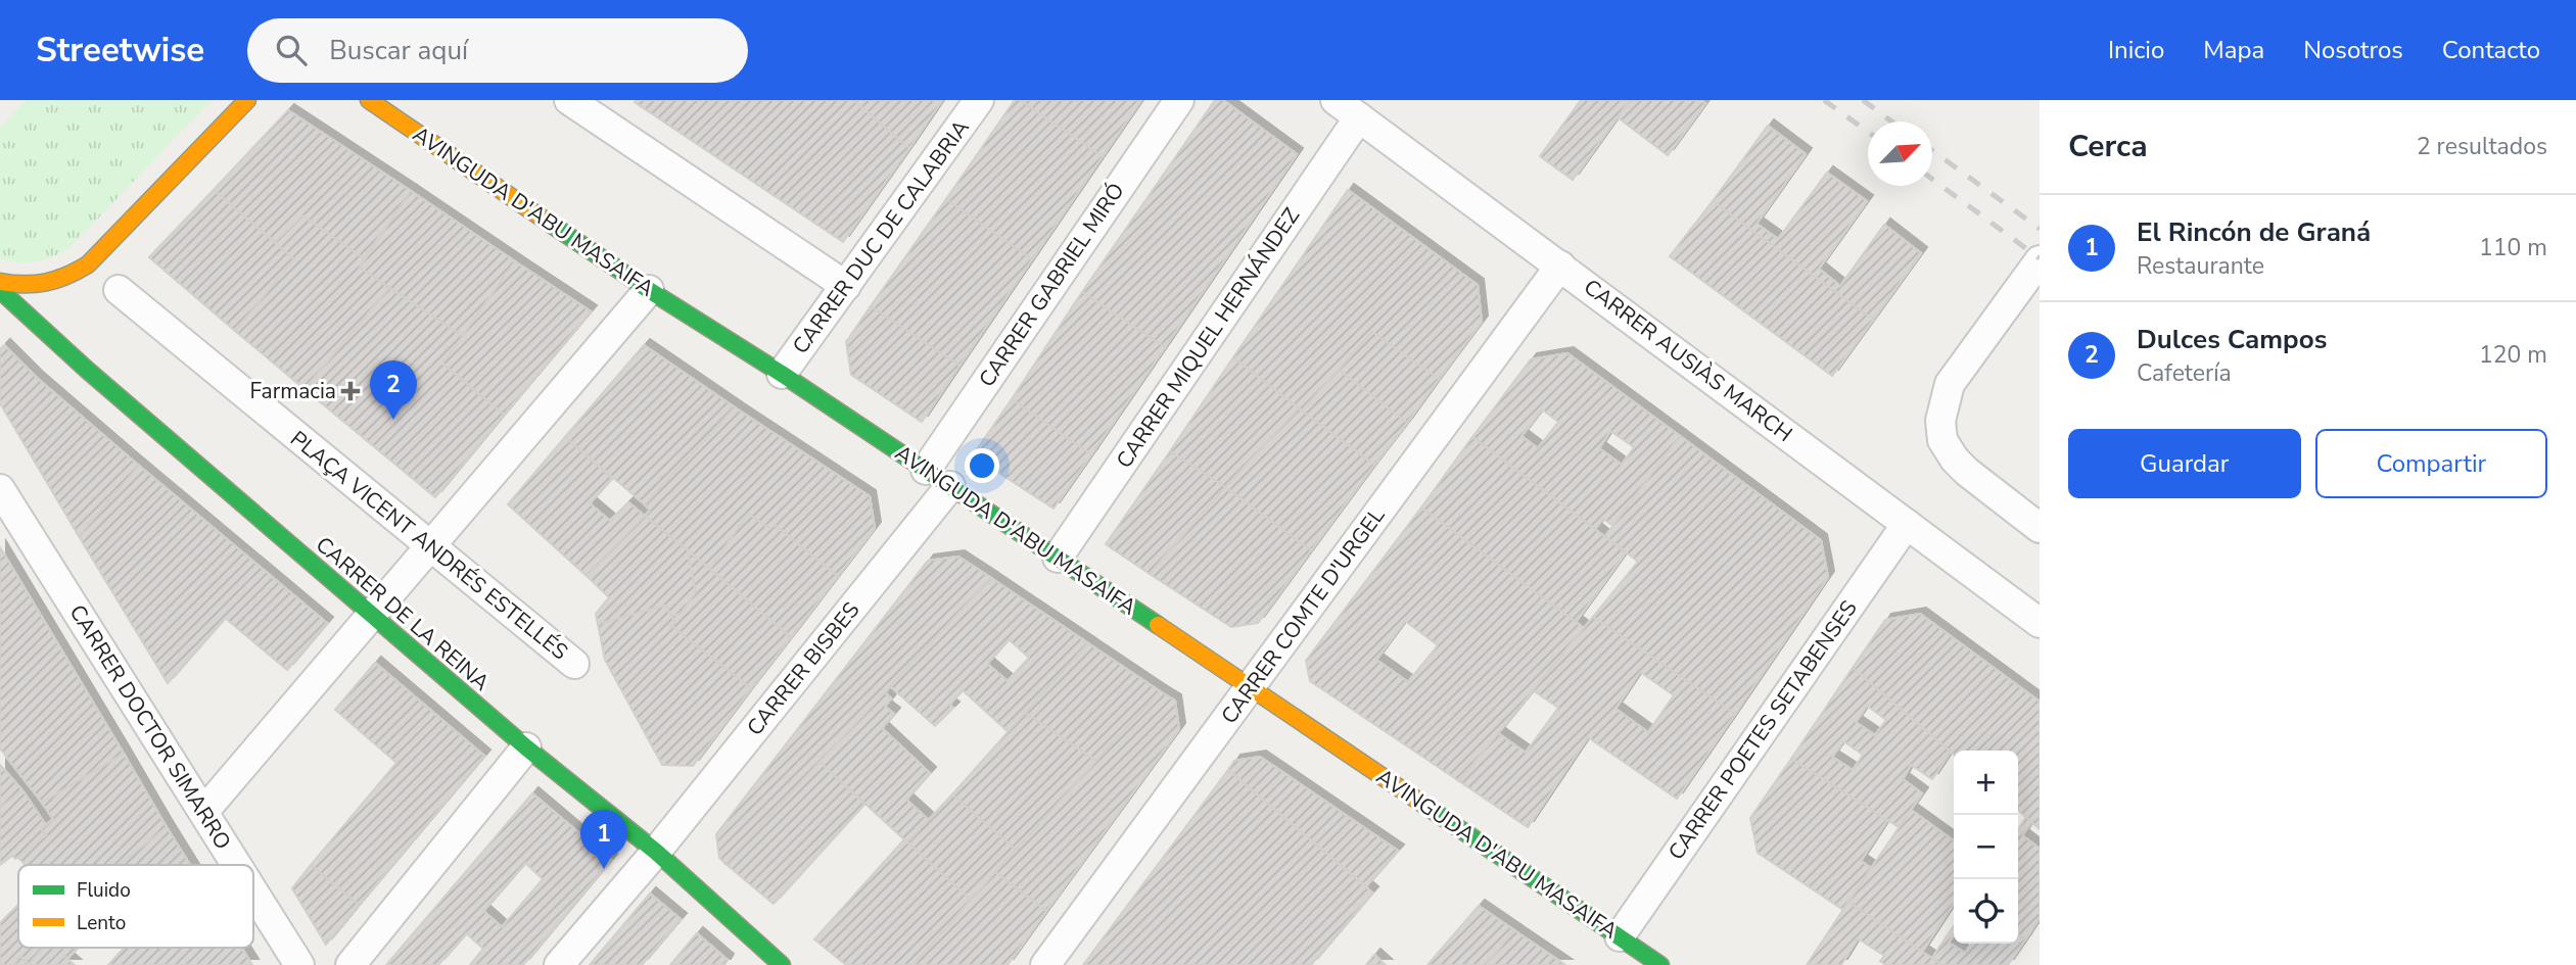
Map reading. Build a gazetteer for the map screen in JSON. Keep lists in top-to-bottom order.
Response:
{
  "streets": {
    "street": [
      "AVINGUDA D'ABU MASAIFA",
      "CARRER DUC DE CALABRIA",
      "CARRER GABRIEL MIRÓ",
      "CARRER MIQUEL HERNÁNDEZ",
      "CARRER AUSIÀS MARCH",
      "PLAÇA VICENT ANDRÉS ESTELLÉS",
      "CARRER DE LA REINA",
      "CARRER COMTE D'URGEL",
      "CARRER BISBES",
      "CARRER DOCTOR SIMARRO",
      "CARRER POETES SETABENSES"
    ]
  },
  "crossings": [
    ["AVINGUDA D'ABU MASAIFA", "CARRER DUC DE CALABRIA"],
    ["AVINGUDA D'ABU MASAIFA", "CARRER GABRIEL MIRÓ"],
    ["AVINGUDA D'ABU MASAIFA", "CARRER MIQUEL HERNÁNDEZ"],
    ["AVINGUDA D'ABU MASAIFA", "CARRER COMTE D'URGEL"],
    ["AVINGUDA D'ABU MASAIFA", "CARRER BISBES"],
    ["AVINGUDA D'ABU MASAIFA", "CARRER POETES SETABENSES"],
    ["CARRER MIQUEL HERNÁNDEZ", "CARRER AUSIÀS MARCH"],
    ["CARRER AUSIÀS MARCH", "CARRER COMTE D'URGEL"],
    ["CARRER AUSIÀS MARCH", "CARRER POETES SETABENSES"],
    ["CARRER DE LA REINA", "CARRER BISBES"]
  ],
  "places": {
    "health": ["Farmacia"]
  },
  "legend": ["Fluido", "Lento"],
  "north": "top right",
  "page": {
    "header": "Streetwise",
    "search": "Buscar aquí",
    "nav": [
      "Inicio",
      "Mapa",
      "Nosotros",
      "Contacto"
    ],
    "heading": ["Cerca", "2 resultados"],
    "list": [
      {
        "mark": "1",
        "name": "El Rincón de Graná",
        "note": "Restaurante",
        "value": "110 m"
      },
      {
        "mark": "2",
        "name": "Dulces Campos",
        "note": "Cafetería",
        "value": "120 m"
      }
    ],
    "pins": ["2", "1"],
    "buttons": ["Guardar", "Compartir"],
    "map_buttons": ["+", "−"]
  }
}
